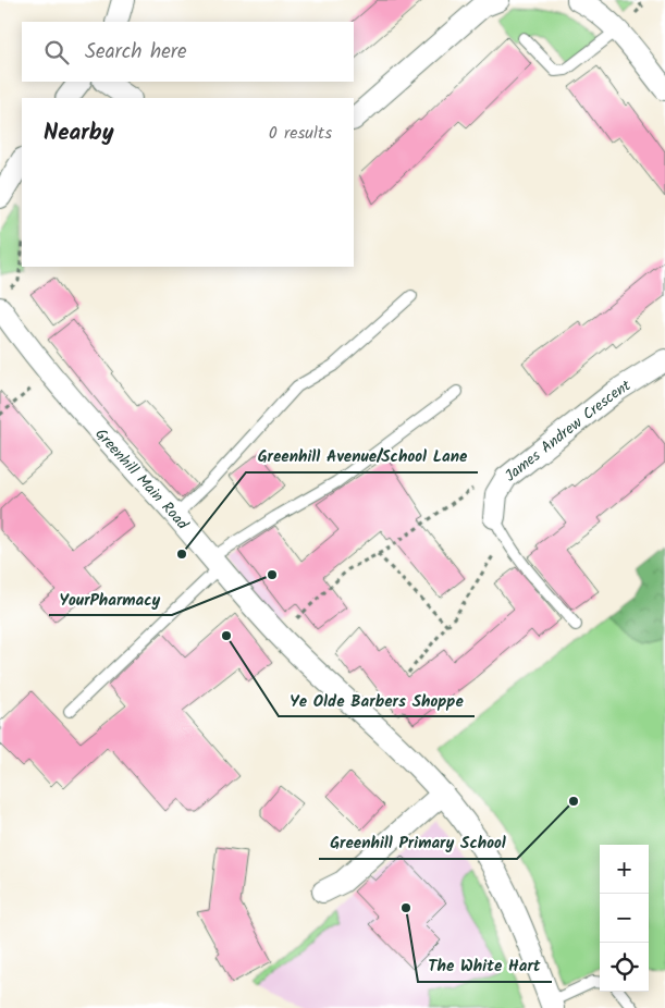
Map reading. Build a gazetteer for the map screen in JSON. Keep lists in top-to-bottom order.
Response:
{
  "streets": {
    "street": ["James Andrew Crescent", "Greenhill Main Road"]
  },
  "places": [
    "Greenhill Avenue/School Lane",
    "YourPharmacy",
    "Ye Olde Barbers Shoppe",
    "Greenhill Primary School",
    "The White Hart"
  ],
  "page": {
    "search": "Search here",
    "heading": ["Nearby", "0 results"],
    "map_buttons": ["+", "−"]
  }
}
